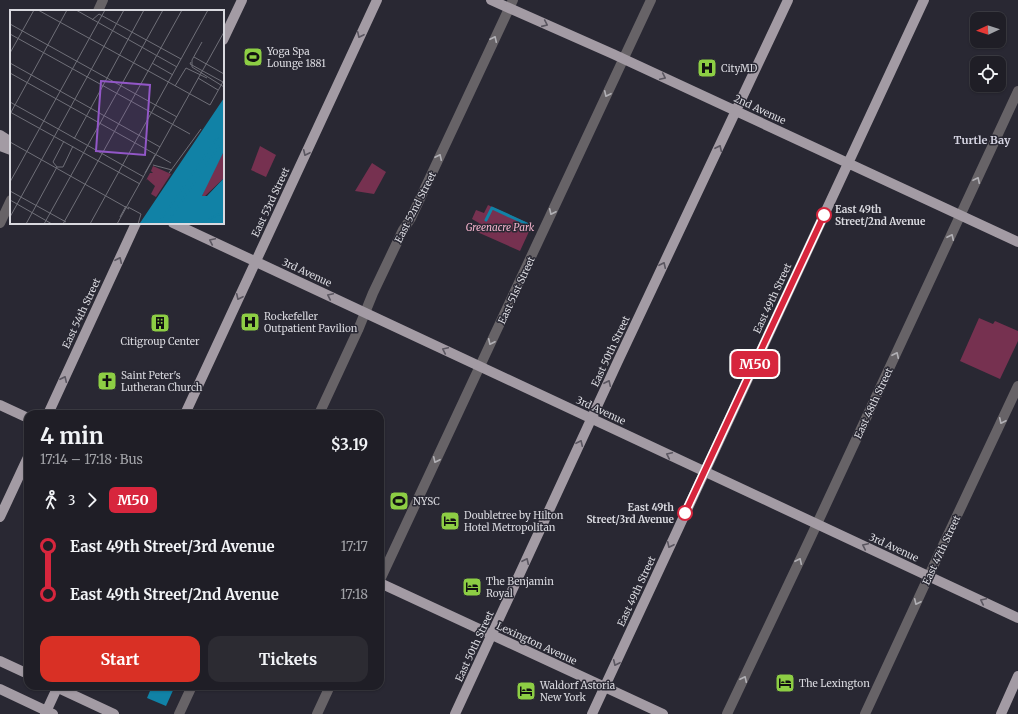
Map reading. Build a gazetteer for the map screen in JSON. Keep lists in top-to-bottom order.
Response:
{
  "streets": {
    "main road": [
      "2nd Avenue",
      "East 53rd Street",
      "3rd Avenue",
      "East 49th Street",
      "East 54th Street",
      "East 50th Street",
      "Lexington Avenue"
    ],
    "street": [
      "East 52nd Street",
      "East 51st Street",
      "East 48th Street",
      "East 47th Street"
    ]
  },
  "crossings": [
    ["2nd Avenue", "East 52nd Street"],
    ["2nd Avenue", "East 51st Street"],
    ["2nd Avenue", "East 49th Street"],
    ["2nd Avenue", "East 50th Street"],
    ["2nd Avenue", "East 48th Street"],
    ["East 53rd Street", "3rd Avenue"],
    ["East 52nd Street", "3rd Avenue"],
    ["3rd Avenue", "East 51st Street"],
    ["3rd Avenue", "East 49th Street"],
    ["3rd Avenue", "East 50th Street"],
    ["3rd Avenue", "East 48th Street"],
    ["3rd Avenue", "East 47th Street"],
    ["East 49th Street", "Lexington Avenue"],
    ["East 50th Street", "Lexington Avenue"]
  ],
  "one_way": [
    "2nd Avenue",
    "East 53rd Street",
    "East 52nd Street",
    "3rd Avenue",
    "East 51st Street",
    "East 54th Street",
    "East 50th Street",
    "East 48th Street",
    "East 47th Street"
  ],
  "districts": ["Turtle Bay"],
  "parks": ["Greenacre Park"],
  "places": {
    "sports": ["Yoga Spa Lounge 1881", "NYSC"],
    "hospital": ["CityMD", "Rockefeller Outpatient Pavilion"],
    "other": ["East 49th Street/2nd Avenue", "East 49th Street/3rd Avenue"],
    "building": ["Citigroup Center"],
    "church": ["Saint Peter's Lutheran Church"],
    "hotel": [
      "Doubletree by Hilton Hotel Metropolitan",
      "The Benjamin Royal",
      "The Lexington",
      "Waldorf Astoria New York"
    ]
  },
  "lines": ["bus line M50"],
  "north": "left",
  "page": {
    "on_map": "M50",
    "heading": ["4 min", "17:14 – 17:18 · Bus", "$3.19"],
    "legs": ["3", "M50"],
    "list": [
      {
        "name": "East 49th Street/3rd Avenue",
        "value": "17:17"
      },
      {
        "name": "East 49th Street/2nd Avenue",
        "value": "17:18"
      }
    ],
    "buttons": ["Start", "Tickets"]
  }
}
